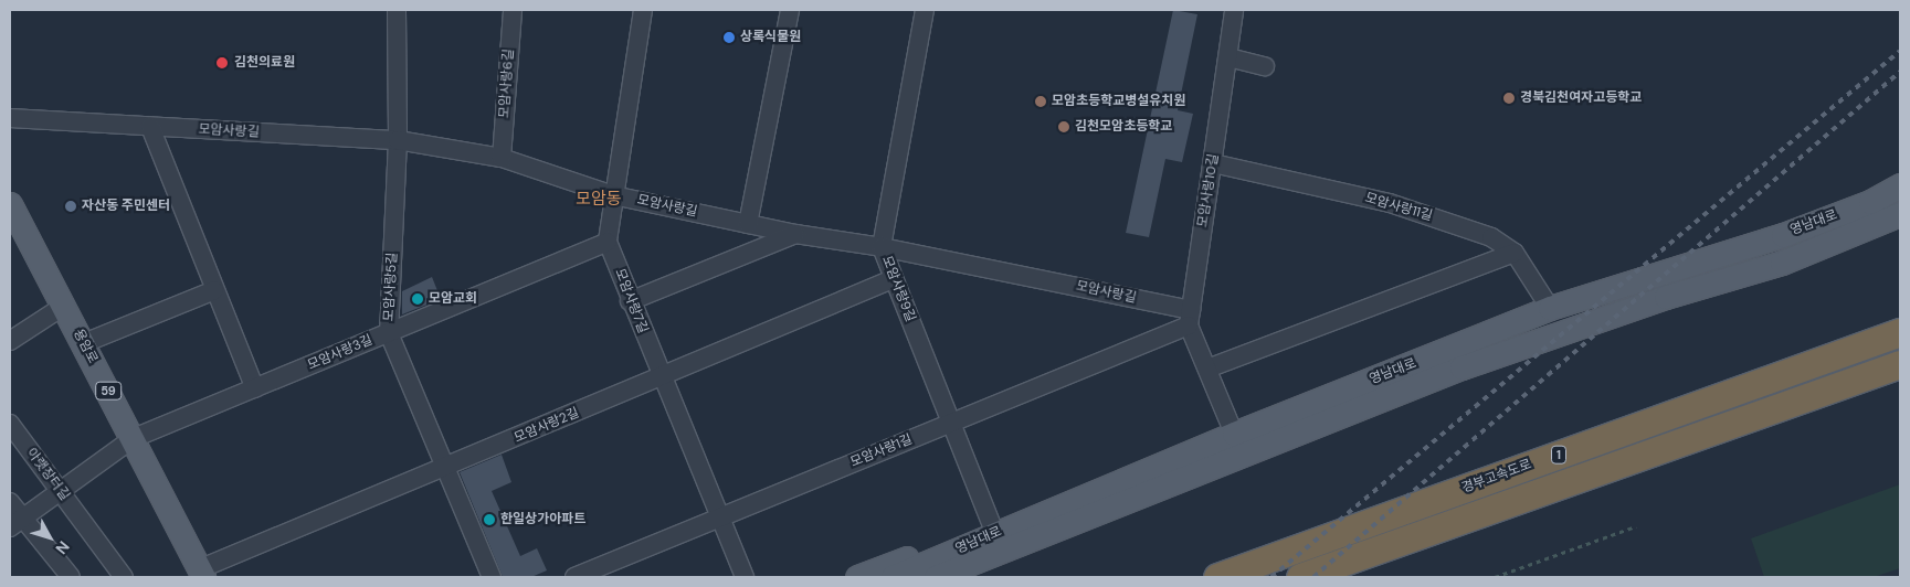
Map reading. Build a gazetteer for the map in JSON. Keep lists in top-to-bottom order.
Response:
{
  "streets": {
    "highway": ["1", "경부고속도로"],
    "main road": ["영남대로", "용암로", "59"],
    "street": [
      "모암사랑6길",
      "모암사랑길",
      "모암사랑10길",
      "모암사랑11길",
      "모암사랑5길",
      "모암사랑9길",
      "모암사랑7길",
      "모암사랑3길",
      "모암사랑2길",
      "모암사랑1길",
      "아랫장터길"
    ]
  },
  "crossings": [
    ["모암사랑6길", "모암사랑길"],
    ["모암사랑길", "모암사랑10길"],
    ["모암사랑길", "모암사랑5길"],
    ["모암사랑길", "모암사랑9길"],
    ["모암사랑길", "모암사랑7길"],
    ["모암사랑길", "모암사랑1길"],
    ["모암사랑10길", "모암사랑11길"],
    ["모암사랑10길", "모암사랑1길"],
    ["모암사랑11길", "영남대로"],
    ["모암사랑5길", "모암사랑3길"],
    ["모암사랑5길", "모암사랑2길"],
    ["모암사랑9길", "모암사랑2길"],
    ["모암사랑9길", "모암사랑1길"],
    ["모암사랑7길", "모암사랑3길"],
    ["모암사랑7길", "모암사랑2길"],
    ["모암사랑7길", "모암사랑1길"],
    ["용암로", "모암사랑3길"],
    ["용암로", "모암사랑2길"],
    ["모암사랑3길", "아랫장터길"]
  ],
  "districts": ["모암동"],
  "places": [
    "상록식물원",
    "김천의료원",
    "경북김천여자고등학교",
    "모암초등학교병설유치원",
    "김천모암초등학교",
    "자산동 주민센터",
    "모암교회",
    "한일상가아파트"
  ],
  "north": "bottom right"
}
